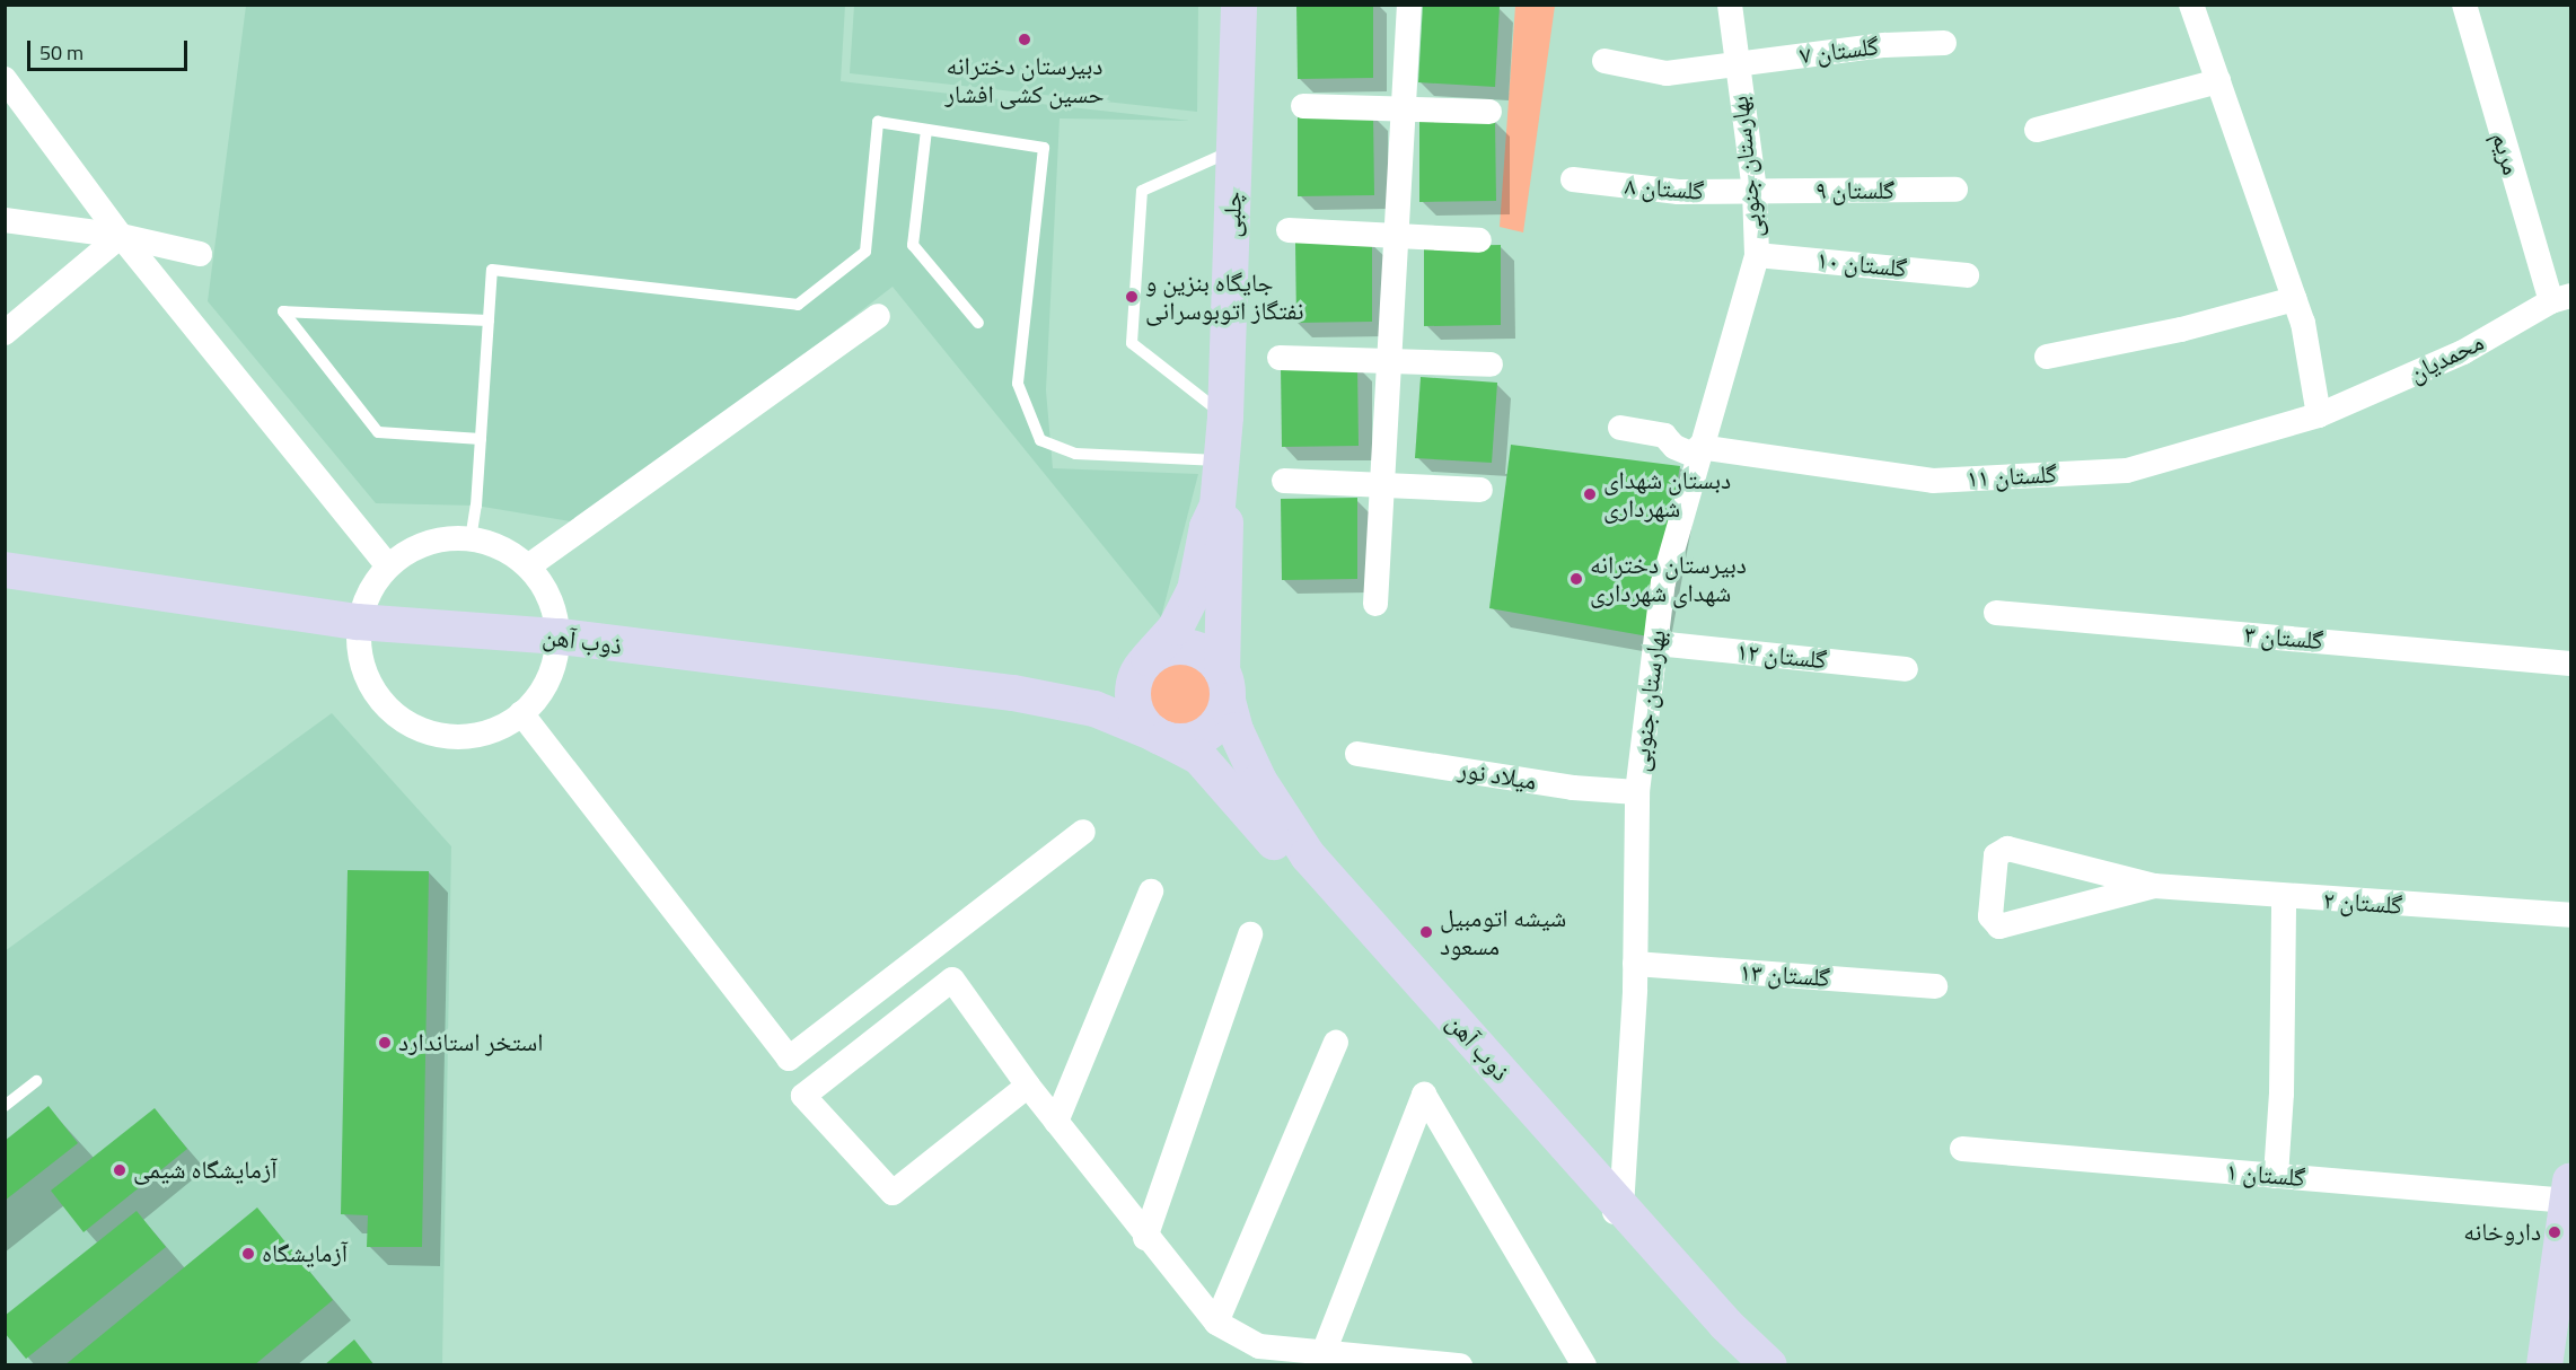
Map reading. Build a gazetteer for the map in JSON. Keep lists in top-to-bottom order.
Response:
{
  "streets": {
    "main road": ["چلبی", "ذوب آهن"],
    "street": [
      "گلستان ۷",
      "مریم",
      "بهارستان جنوبی",
      "گلستان ۸",
      "گلستان ۹",
      "گلستان ۱۰",
      "محمدیان",
      "گلستان ۱۱",
      "گلستان ۳",
      "گلستان ۱۲",
      "میلاد نور",
      "گلستان ۲",
      "گلستان ۱۳",
      "گلستان ۱"
    ]
  },
  "crossings": [
    ["گلستان ۷", "بهارستان جنوبی"],
    ["مریم", "محمدیان"],
    ["بهارستان جنوبی", "گلستان ۸"],
    ["بهارستان جنوبی", "گلستان ۹"],
    ["بهارستان جنوبی", "گلستان ۱۰"],
    ["بهارستان جنوبی", "گلستان ۱۱"],
    ["بهارستان جنوبی", "ذوب آهن"],
    ["بهارستان جنوبی", "گلستان ۱۲"],
    ["بهارستان جنوبی", "میلاد نور"],
    ["بهارستان جنوبی", "گلستان ۱۳"],
    ["گلستان ۸", "گلستان ۹"],
    ["محمدیان", "گلستان ۱۱"]
  ],
  "places": [
    "دبیرستان دخترانه حسین کشی افشار",
    "جایگاه بنزین و نفتگاز اتوبوسرانی",
    "دبستان شهدای شهرداری",
    "دبیرستان دخترانه شهدای شهرداری",
    "شیشه اتومبیل مسعود",
    "استخر استاندارد",
    "آزمایشگاه شیمی",
    "داروخانه",
    "آزمایشگاه"
  ],
  "scale_bar": "50 m"
}
